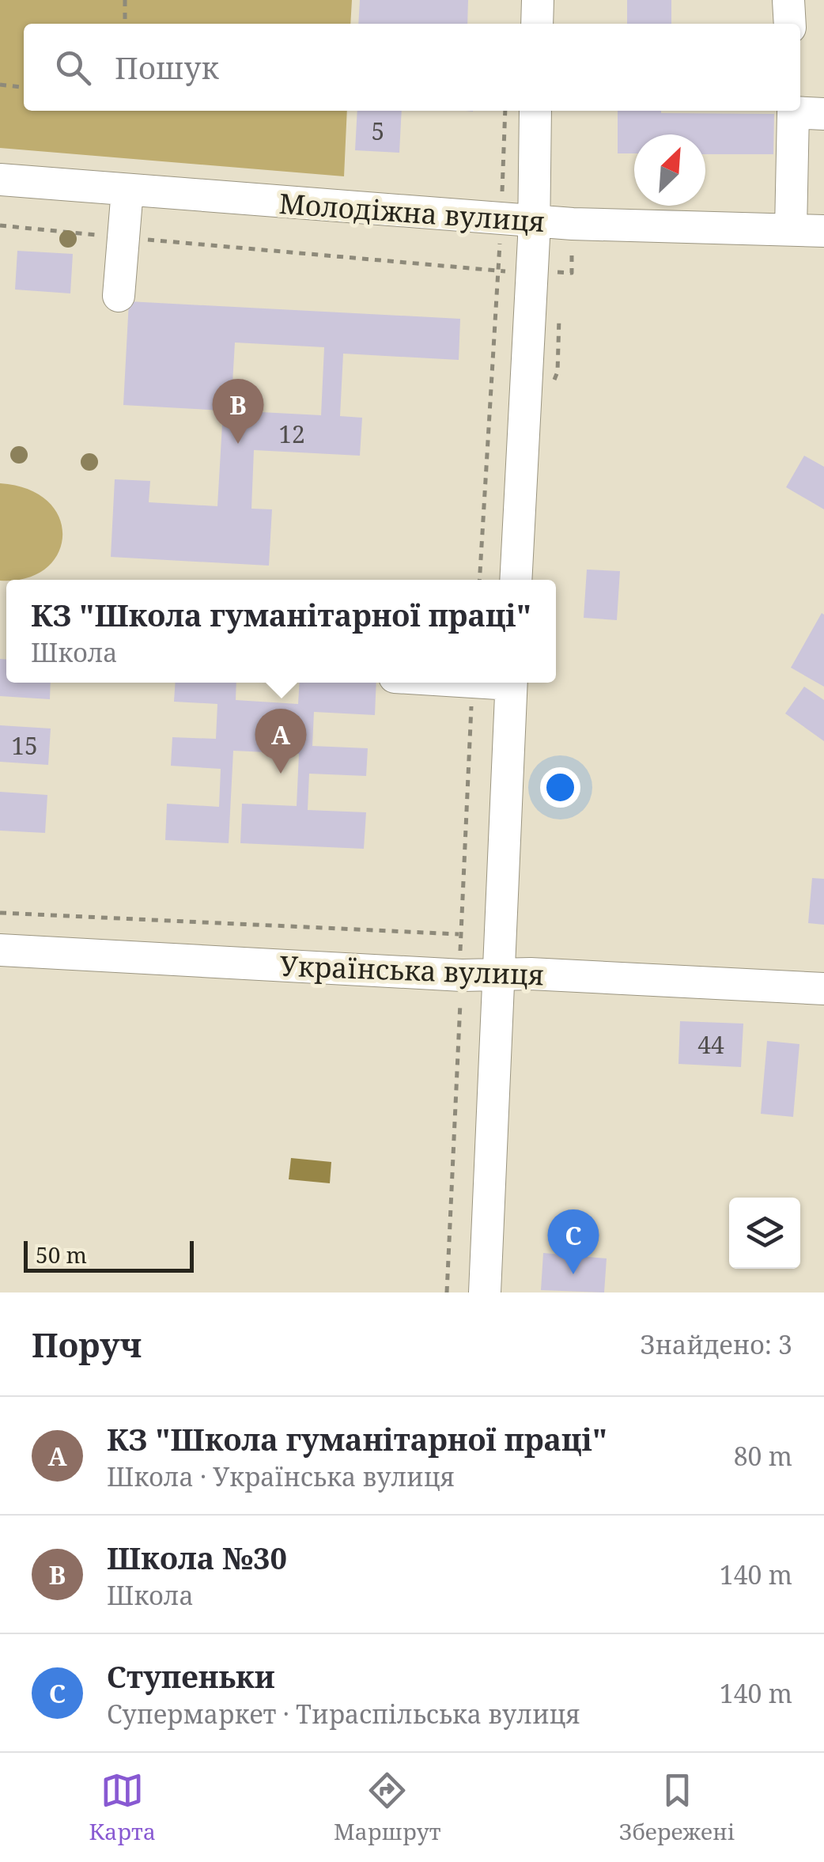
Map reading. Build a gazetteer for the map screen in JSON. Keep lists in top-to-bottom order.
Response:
{
  "streets": {
    "street": ["Молодіжна вулиця", "Українська вулиця"]
  },
  "house_numbers": [
    "5",
    "12",
    "15",
    "44"
  ],
  "scale_bar": "50 m",
  "north": "top right",
  "page": {
    "search": "Пошук",
    "pins": ["B", "A", "C"],
    "popup": ["КЗ \"Школа гуманітарної праці\"", "Школа"],
    "scale": "50 m",
    "heading": ["Поруч", "Знайдено: 3"],
    "list": [
      {
        "mark": "A",
        "name": "КЗ \"Школа гуманітарної праці\"",
        "note": "Школа · Українська вулиця",
        "value": "80 m"
      },
      {
        "mark": "B",
        "name": "Школа №30",
        "note": "Школа",
        "value": "140 m"
      },
      {
        "mark": "C",
        "name": "Ступеньки",
        "note": "Супермаркет · Тираспільська вулиця",
        "value": "140 m"
      }
    ],
    "nav": ["Карта", "Маршрут", "Збережені"]
  }
}
